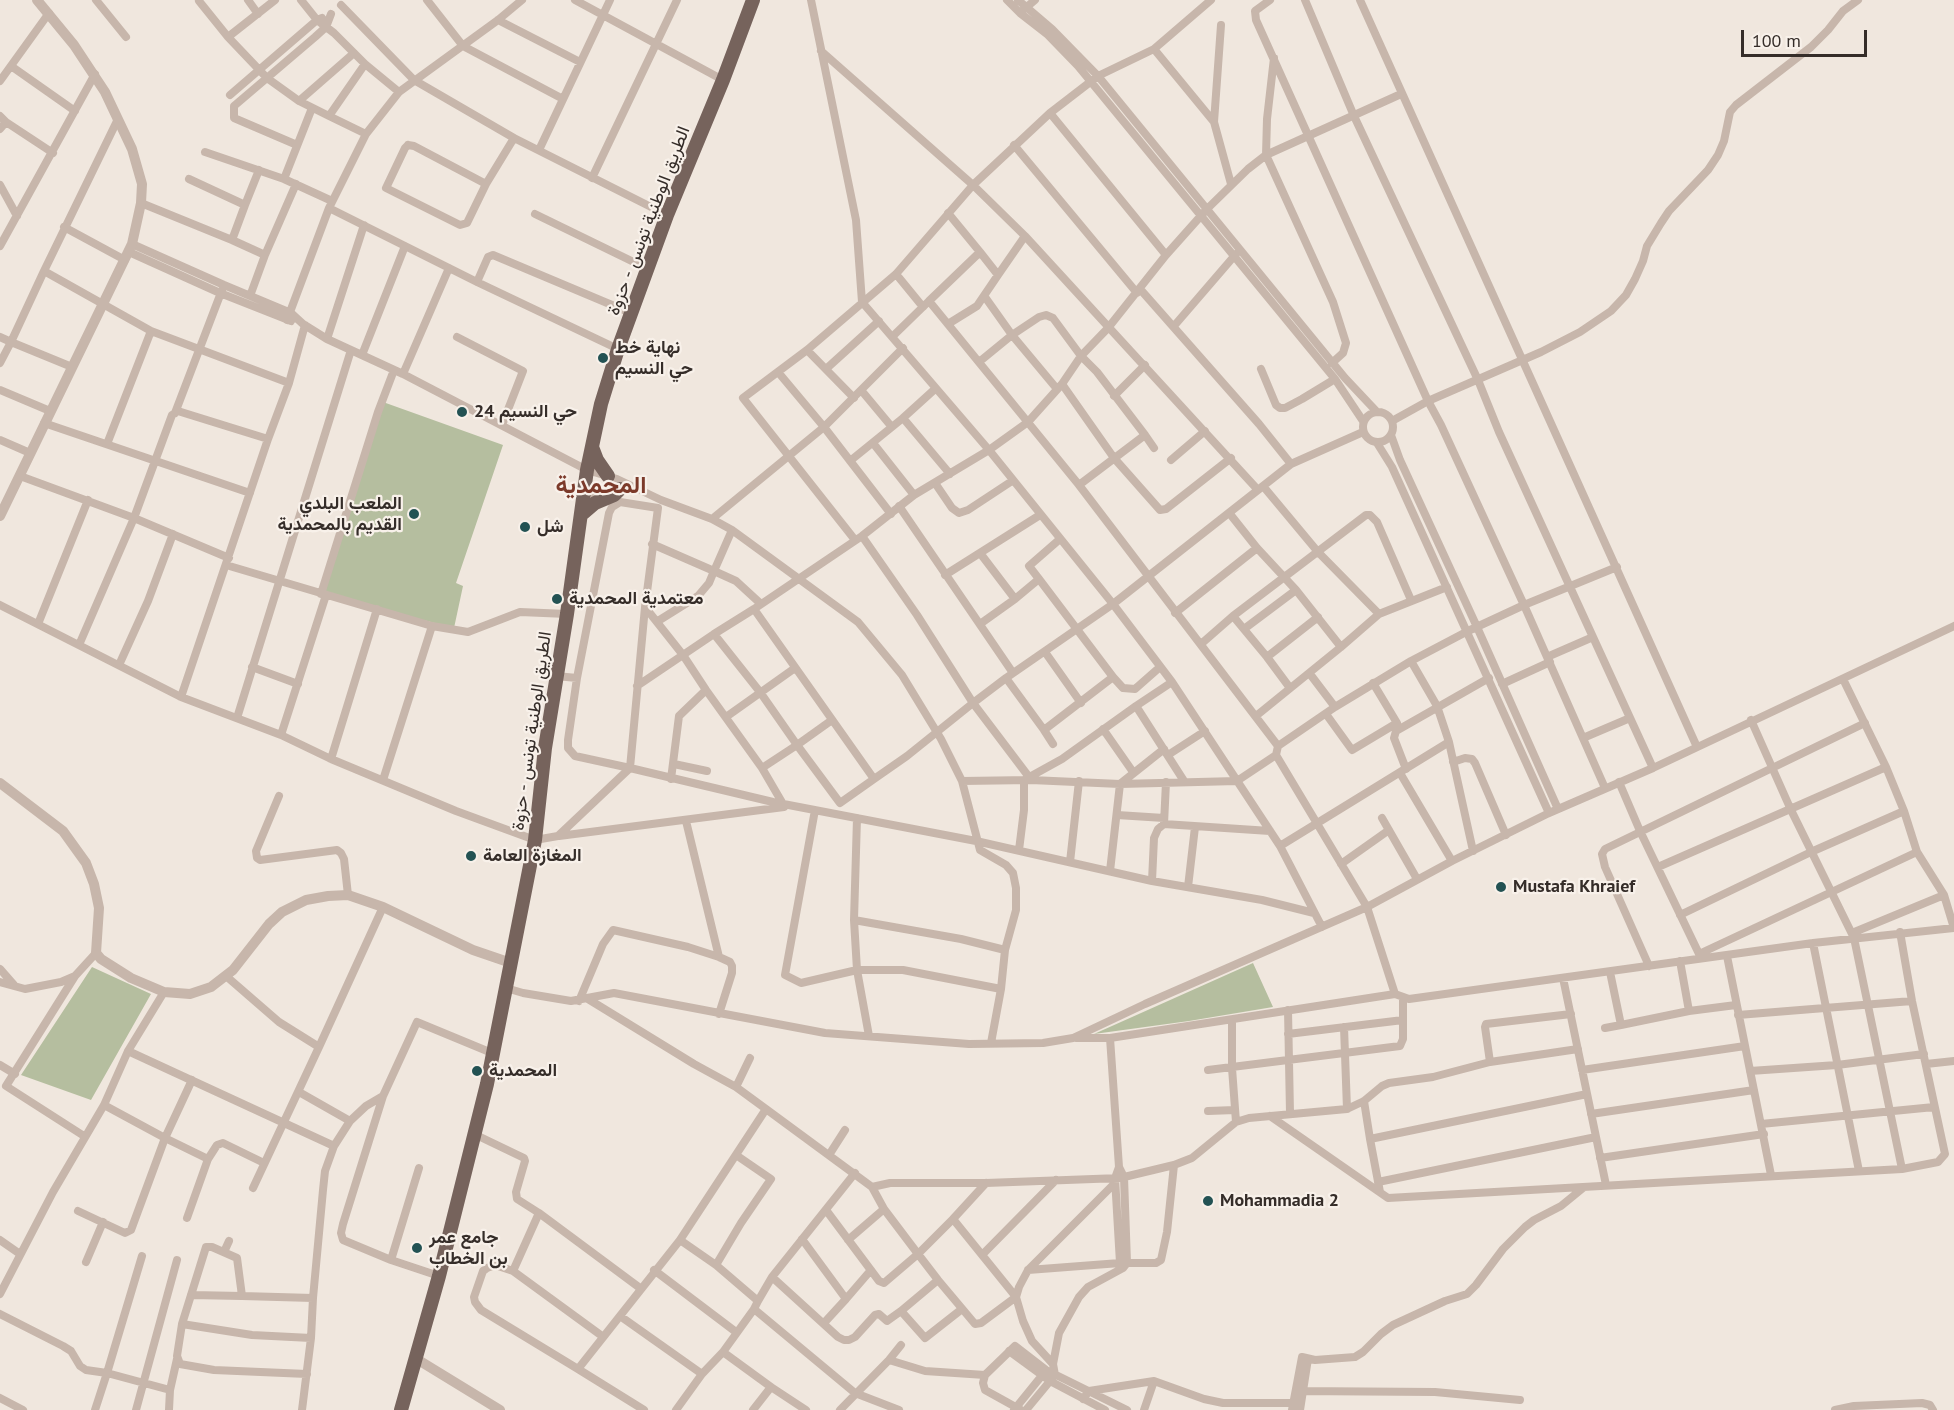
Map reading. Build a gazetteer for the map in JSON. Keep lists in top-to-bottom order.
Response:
{
  "streets": {
    "main road": ["الطريق الوطنية تونس - حزوة"]
  },
  "districts": ["المحمدية"],
  "places": [
    "نهاية خط حي النسيم",
    "حي النسيم 24",
    "الملعب البلدي القديم بالمحمدية",
    "شل",
    "معتمدية المحمدية",
    "المغازة العامة",
    "Mustafa Khraief",
    "المحمدية",
    "Mohammadia 2",
    "جامع عمر بن الخطاب"
  ],
  "scale_bar": "100 m"
}
